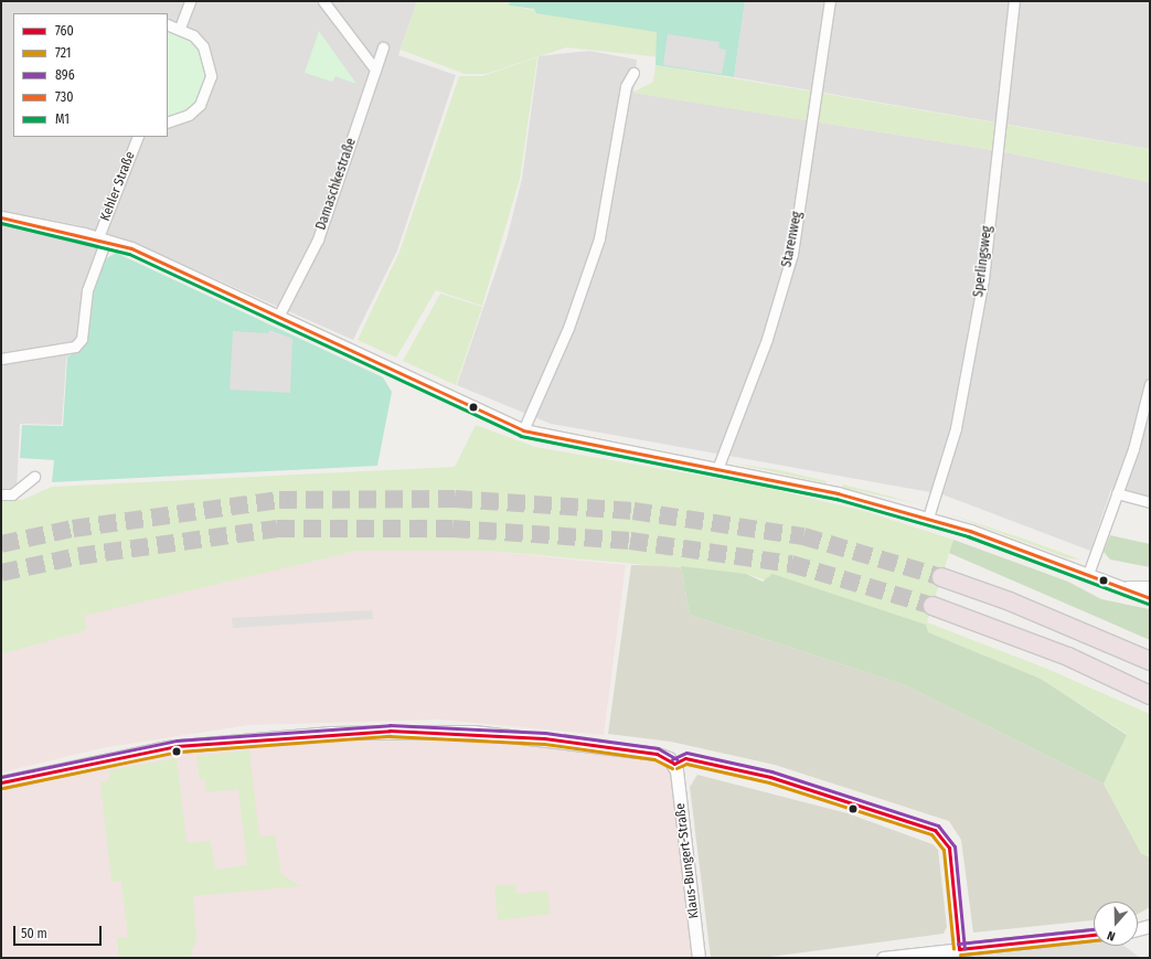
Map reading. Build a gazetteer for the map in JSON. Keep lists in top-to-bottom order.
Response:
{
  "streets": {
    "street": [
      "Damaschkestraße",
      "Kehler Straße",
      "Starenweg",
      "Sperlingsweg",
      "Klaus-Bungert-Straße"
    ]
  },
  "lines": [
    "transit line 730",
    "transit line M1",
    "transit line 896",
    "transit line 760",
    "transit line 721"
  ],
  "legend": [
    "760",
    "721",
    "896",
    "730",
    "M1"
  ],
  "scale_bar": "50 m",
  "north": "bottom"
}
